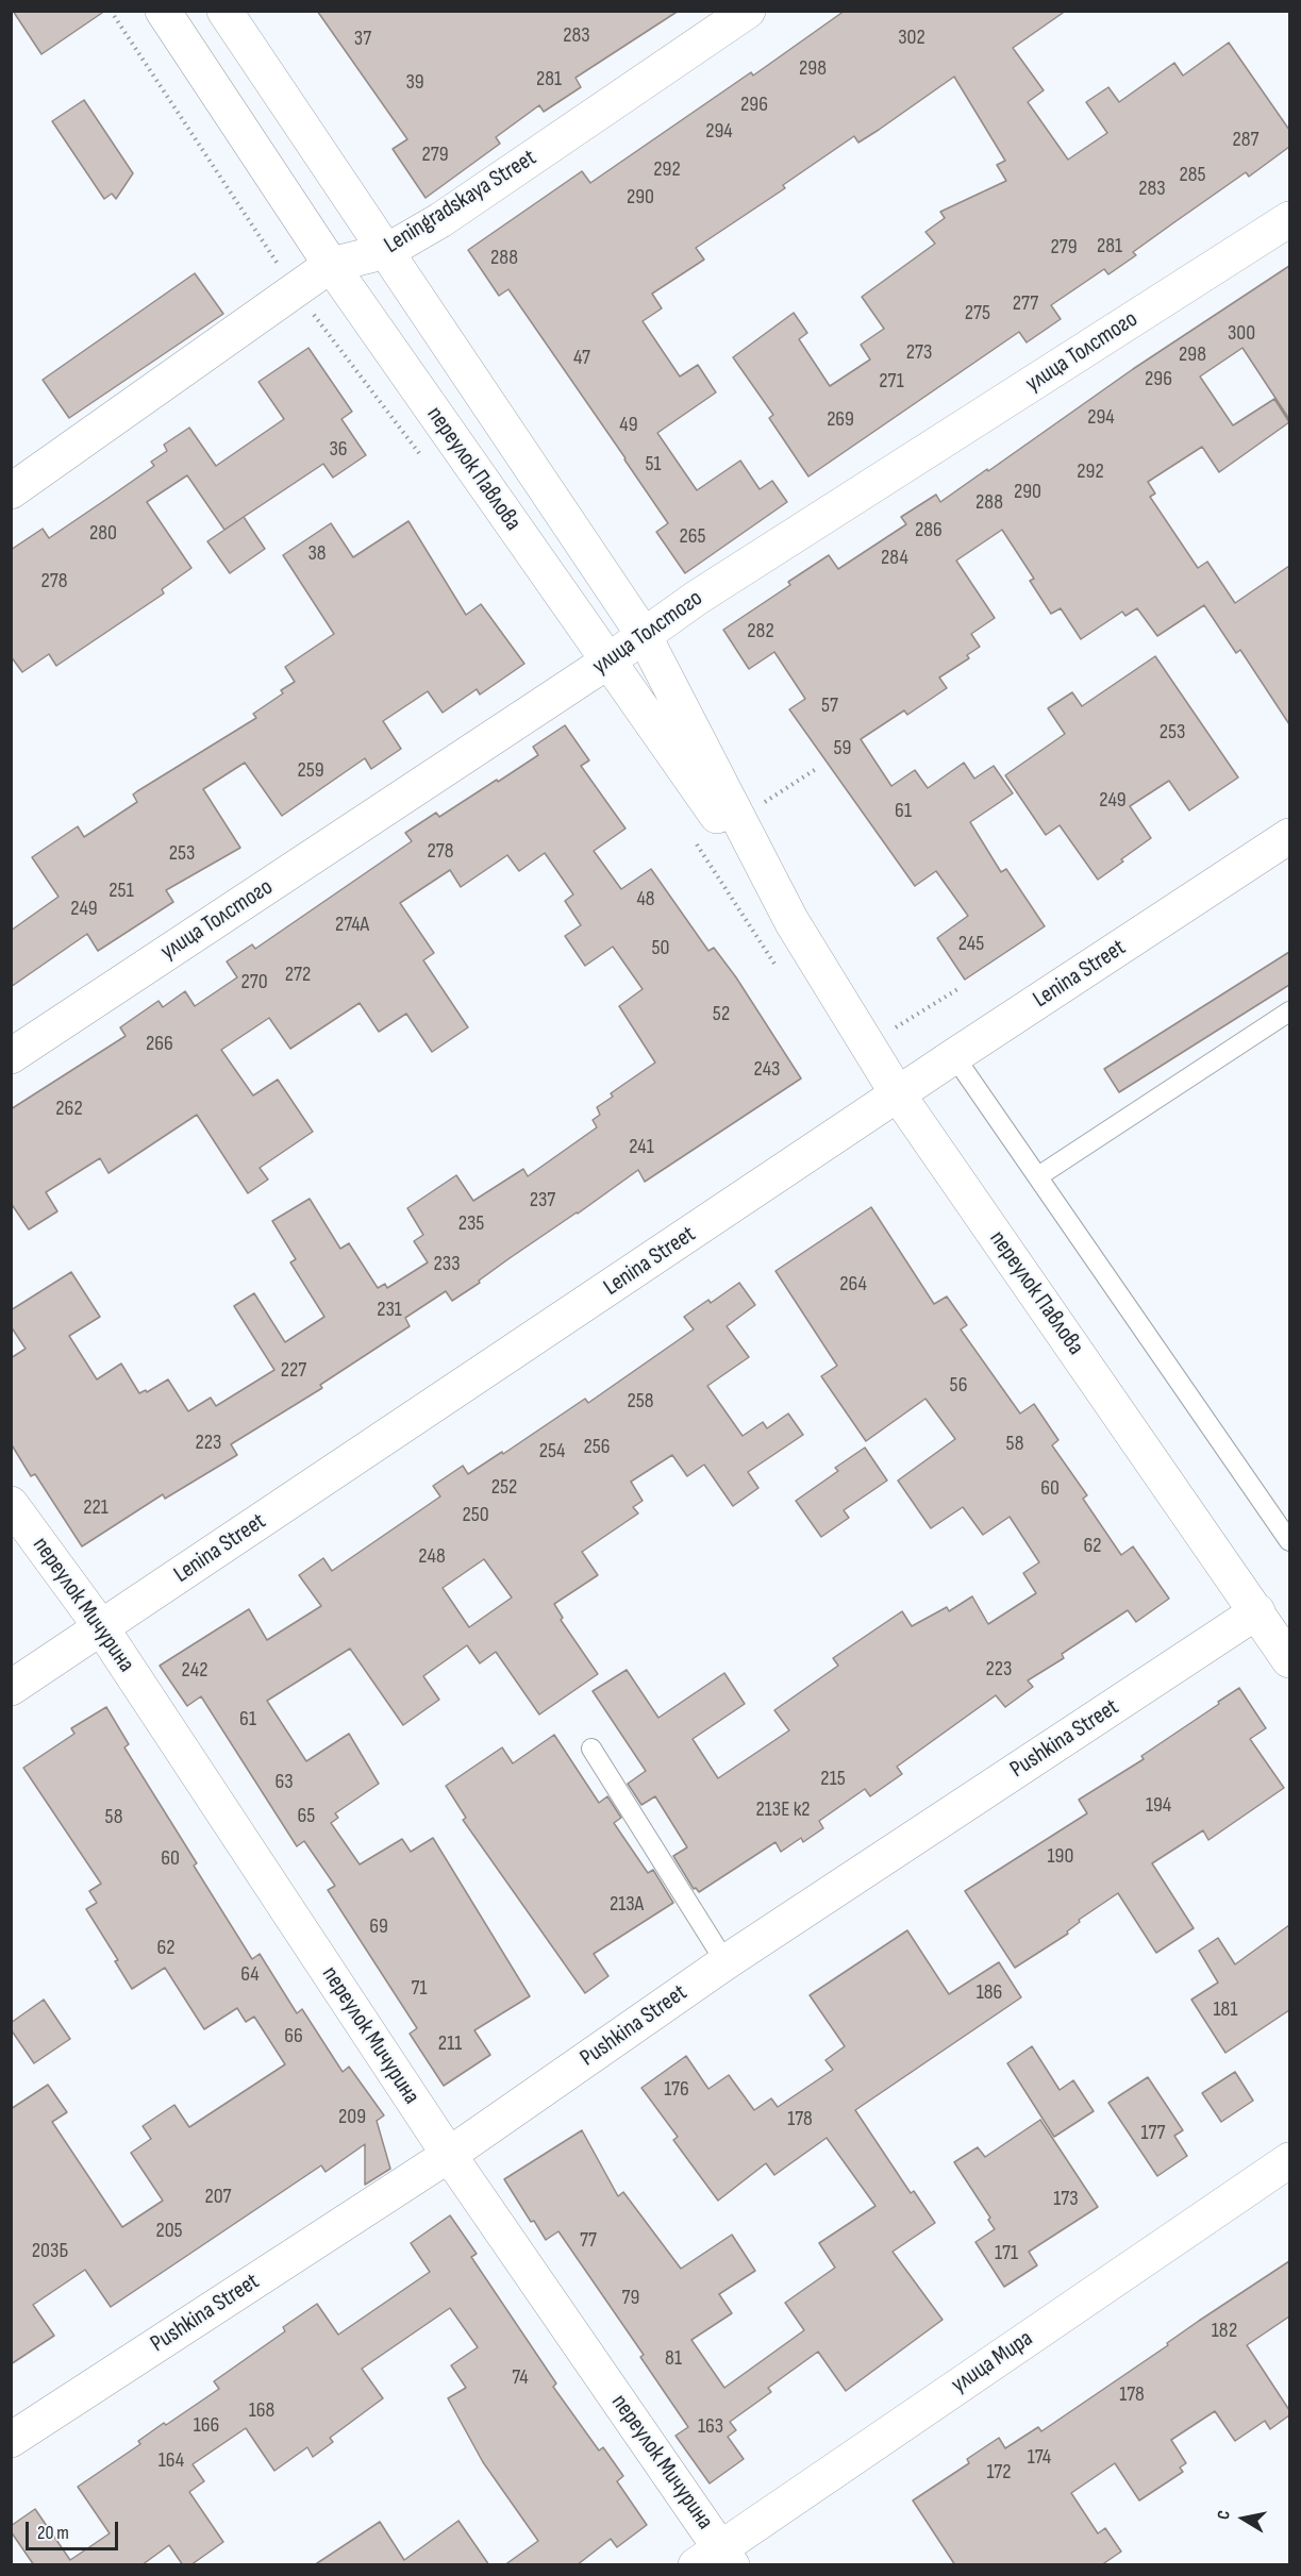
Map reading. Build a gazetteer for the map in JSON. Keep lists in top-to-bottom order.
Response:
{
  "streets": {
    "street": [
      "Leningradskaya Street",
      "улица Толстого",
      "переулок Павлова",
      "Lenina Street",
      "переулок Мичурина",
      "Pushkina Street",
      "улица Мира"
    ]
  },
  "crossings": [
    ["Leningradskaya Street", "переулок Павлова"],
    ["улица Толстого", "переулок Павлова"],
    ["переулок Павлова", "Lenina Street"],
    ["переулок Павлова", "Pushkina Street"],
    ["Lenina Street", "переулок Мичурина"],
    ["переулок Мичурина", "Pushkina Street"],
    ["переулок Мичурина", "улица Мира"]
  ],
  "house_numbers": [
    "283",
    "302",
    "37",
    "298",
    "281",
    "39",
    "296",
    "294",
    "287",
    "279",
    "292",
    "285",
    "283",
    "290",
    "281",
    "279",
    "288",
    "277",
    "275",
    "300",
    "273",
    "298",
    "47",
    "296",
    "271",
    "294",
    "269",
    "49",
    "36",
    "51",
    "292",
    "290",
    "288",
    "286",
    "280",
    "265",
    "38",
    "284",
    "278",
    "282",
    "57",
    "253",
    "59",
    "259",
    "249",
    "61",
    "278",
    "253",
    "251",
    "48",
    "249",
    "274А",
    "245",
    "50",
    "272",
    "270",
    "52",
    "266",
    "243",
    "262",
    "241",
    "237",
    "235",
    "233",
    "264",
    "231",
    "227",
    "56",
    "258",
    "223",
    "58",
    "256",
    "254",
    "252",
    "60",
    "221",
    "250",
    "62",
    "248",
    "223",
    "242",
    "61",
    "215",
    "63",
    "194",
    "213Е к2",
    "65",
    "58",
    "190",
    "60",
    "213А",
    "69",
    "62",
    "64",
    "71",
    "186",
    "181",
    "66",
    "211",
    "176",
    "209",
    "178",
    "177",
    "207",
    "173",
    "205",
    "77",
    "203Б",
    "171",
    "79",
    "182",
    "81",
    "74",
    "178",
    "168",
    "166",
    "163",
    "174",
    "164",
    "172"
  ],
  "scale_bar": "20 m",
  "north": "left"
}
